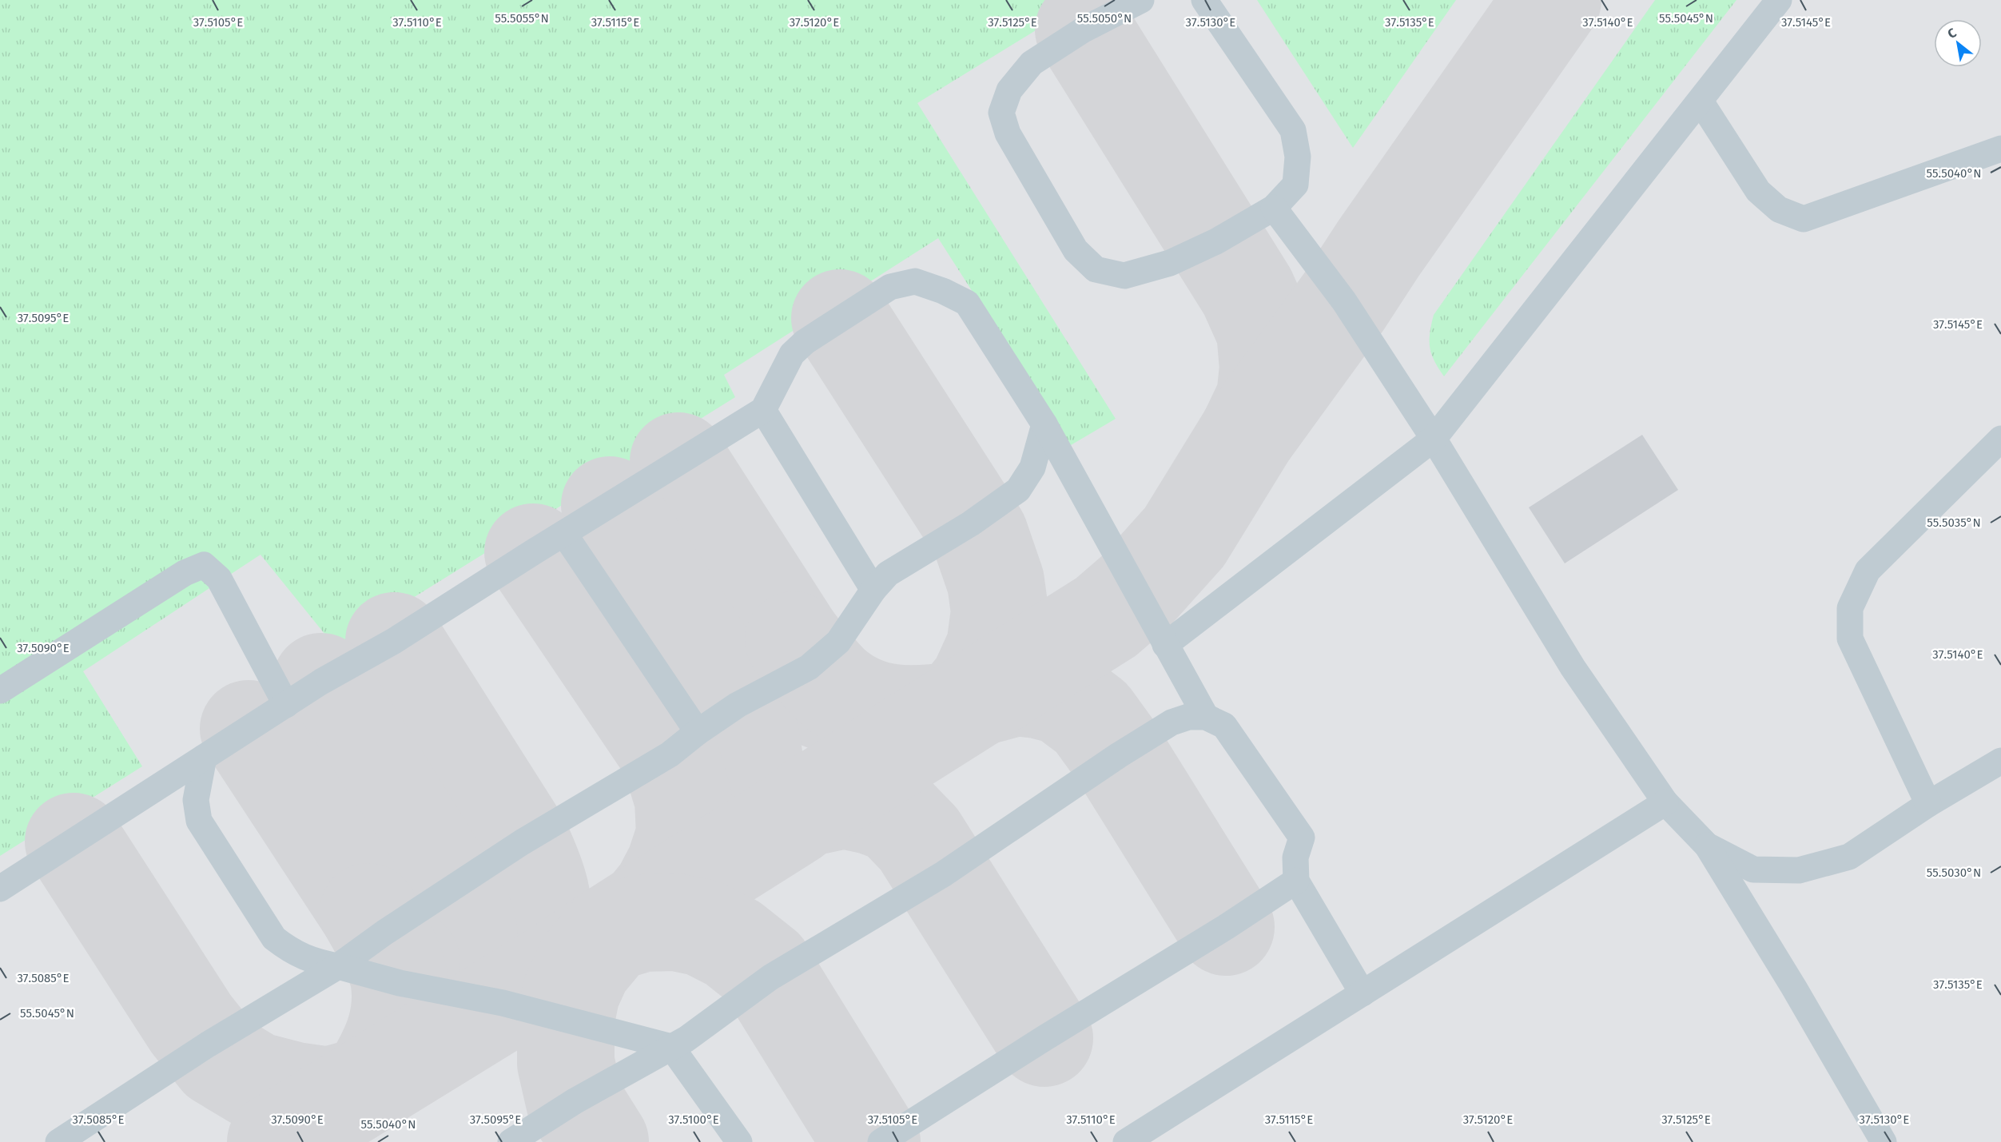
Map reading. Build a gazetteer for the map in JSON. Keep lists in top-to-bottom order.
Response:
{
  "north": "top left",
  "coordinates": [
    "55.5055°N",
    "55.5050°N",
    "55.5045°N",
    "37.5135°E",
    "37.5105°E",
    "37.5110°E",
    "37.5115°E",
    "37.5120°E",
    "37.5125°E",
    "37.5130°E",
    "37.5140°E",
    "37.5145°E",
    "55.5040°N",
    "37.5095°E",
    "55.5035°N",
    "37.5090°E",
    "55.5030°N",
    "37.5085°E",
    "37.5100°E"
  ]
}
